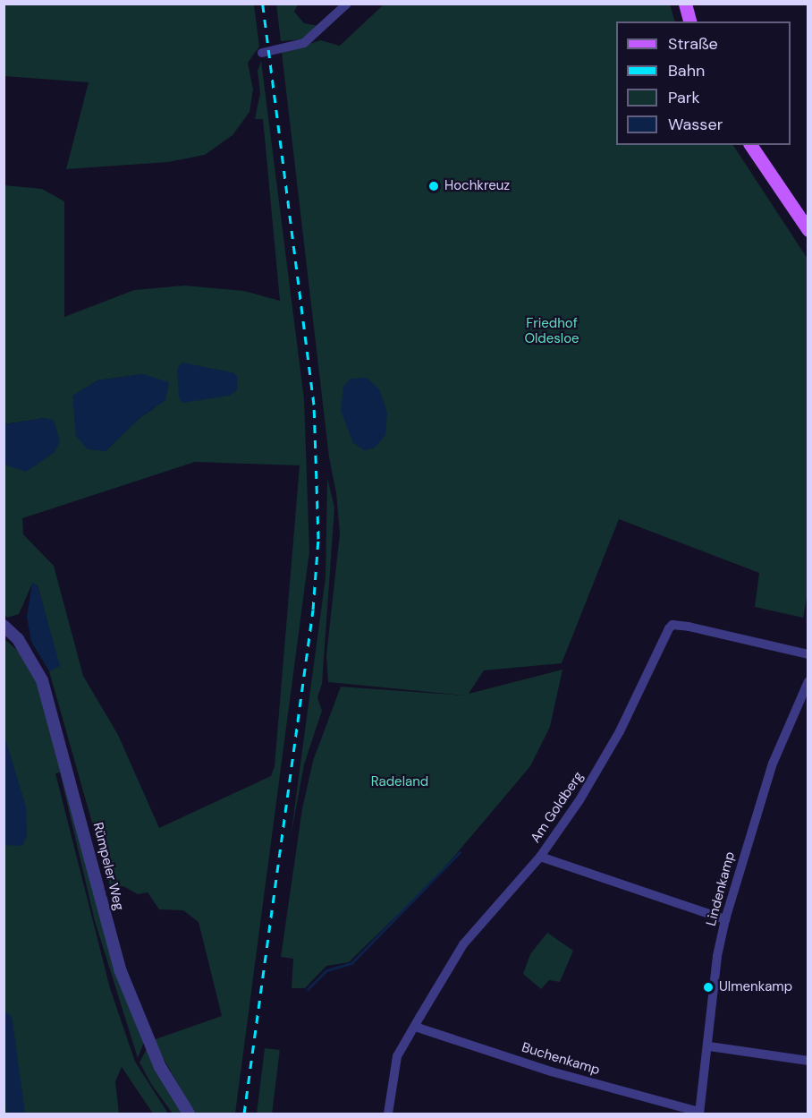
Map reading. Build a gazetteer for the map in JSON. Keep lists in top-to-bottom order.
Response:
{
  "streets": {
    "street": [
      "Am Goldberg",
      "Rümpeler Weg",
      "Lindenkamp",
      "Buchenkamp"
    ]
  },
  "crossings": [
    ["Am Goldberg", "Buchenkamp"],
    ["Lindenkamp", "Buchenkamp"]
  ],
  "parks": ["Friedhof Oldesloe", "Radeland"],
  "places": ["Hochkreuz", "Ulmenkamp"],
  "legend": [
    "Straße",
    "Bahn",
    "Park",
    "Wasser"
  ]
}
